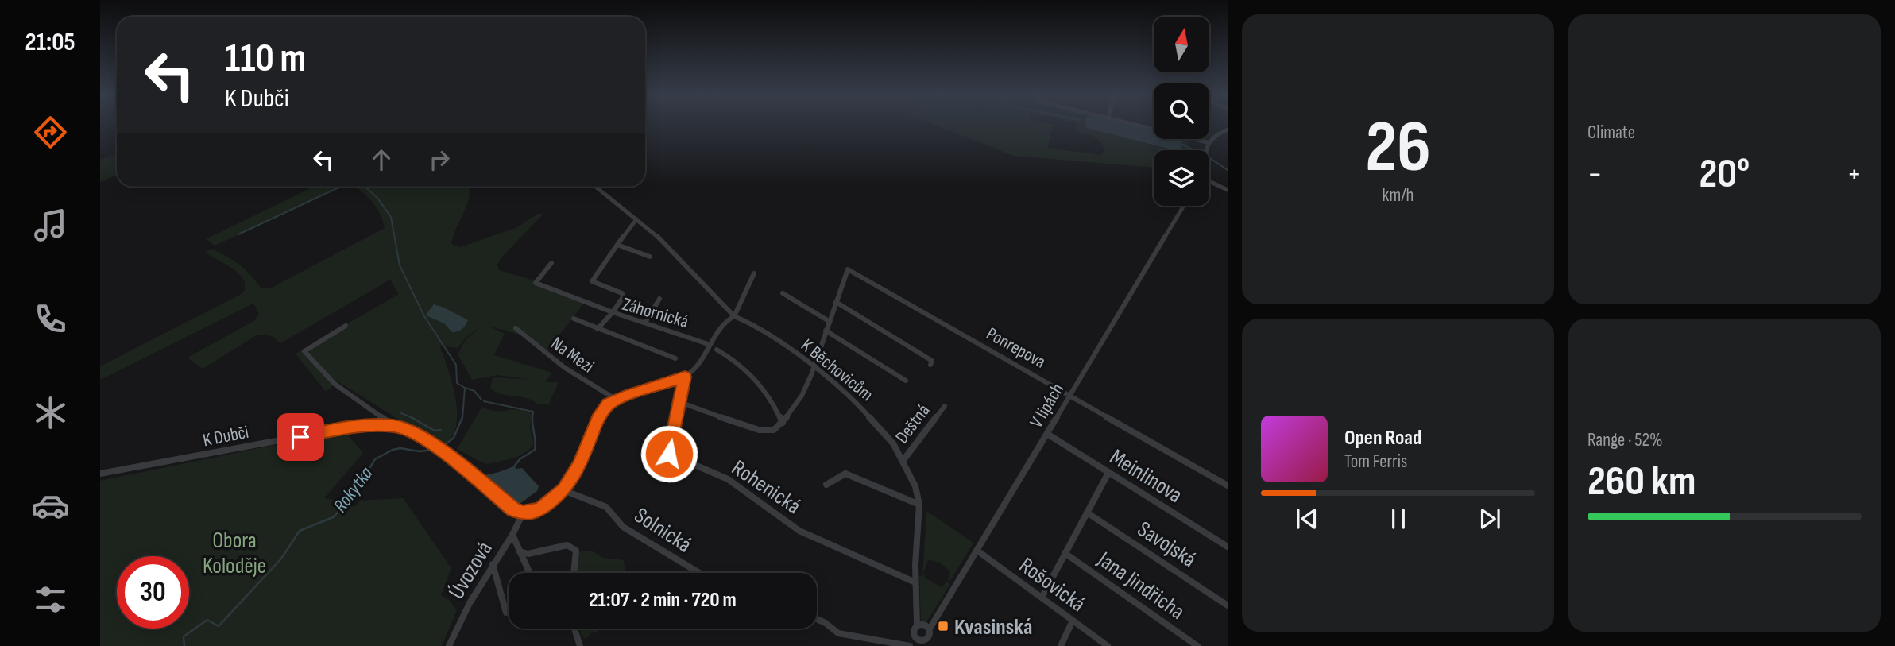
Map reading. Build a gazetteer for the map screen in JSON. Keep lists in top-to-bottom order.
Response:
{
  "streets": {
    "street": [
      "Záhornická",
      "Ponrepova",
      "Na Mezi",
      "K Běchovicům",
      "V lipách",
      "Deštná",
      "K Dubči",
      "Meinlinova",
      "Rohenická",
      "Solnická",
      "Savojská",
      "Úvozová",
      "Rošovická",
      "Jana Jindřicha"
    ]
  },
  "crossings": [
    ["Ponrepova", "V lipách"],
    ["K Běchovicům", "V lipách"],
    ["K Běchovicům", "Deštná"],
    ["K Běchovicům", "Rohenická"],
    ["V lipách", "Meinlinova"],
    ["V lipách", "Rošovická"],
    ["K Dubči", "Úvozová"]
  ],
  "water": ["Rokytka"],
  "parks": ["Obora Koloděje"],
  "places": {
    "transit": ["Kvasinská"]
  },
  "north": "top",
  "page": {
    "tabs": "21:05",
    "tile": [
      ["26", "km/h"],
      "Climate",
      ["Range · 52%", "260 km"]
    ],
    "turn": ["110 m", "K Dubči"],
    "heat": ["−", "20°", "+"],
    "song": ["Open Road", "Tom Ferris"],
    "limit": "30",
    "trip": "21:07 · 2 min · 720 m"
  }
}
